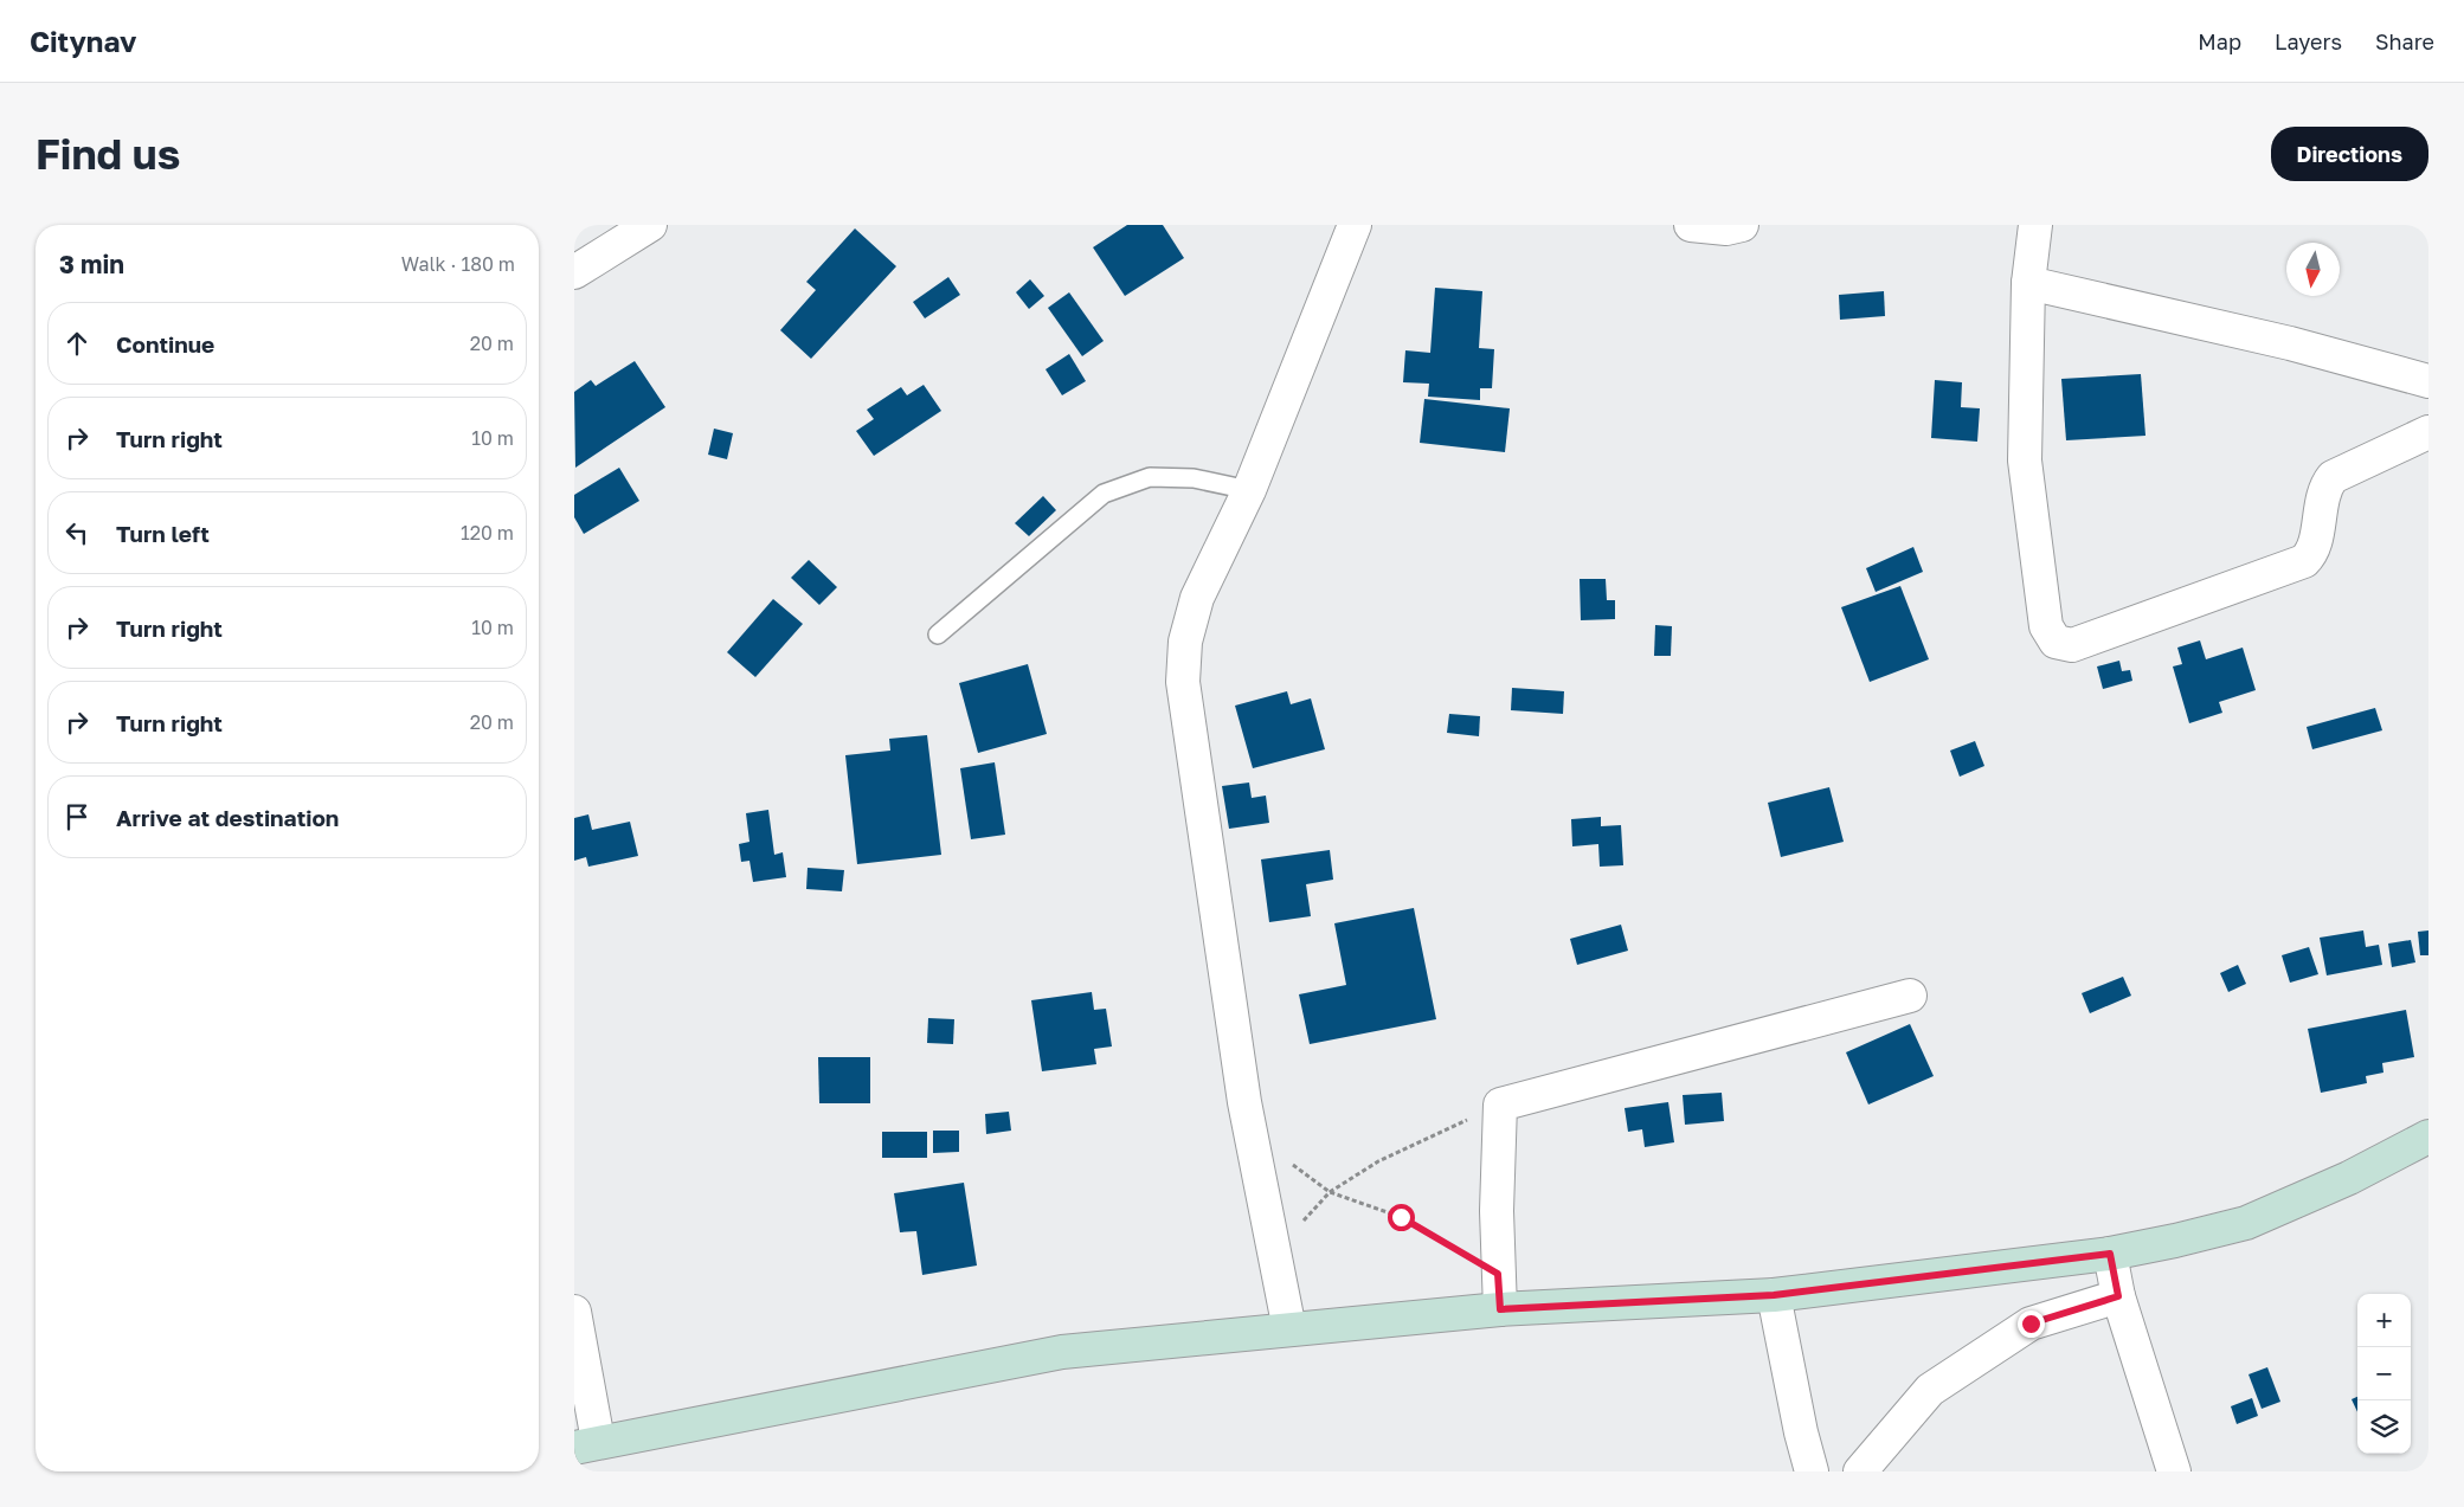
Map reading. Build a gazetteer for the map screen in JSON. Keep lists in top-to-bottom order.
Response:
{
  "north": "bottom",
  "page": {
    "header": "Citynav",
    "nav": ["Map", "Layers", "Share"],
    "buttons": "Directions",
    "title": "Find us",
    "heading": ["3 min", "Walk · 180 m"],
    "list": [
      ["Continue", "20 m"],
      ["Turn right", "10 m"],
      ["Turn left", "120 m"],
      ["Turn right", "10 m"],
      ["Turn right", "20 m"],
      "Arrive at destination"
    ],
    "map_buttons": ["+", "−"]
  }
}
